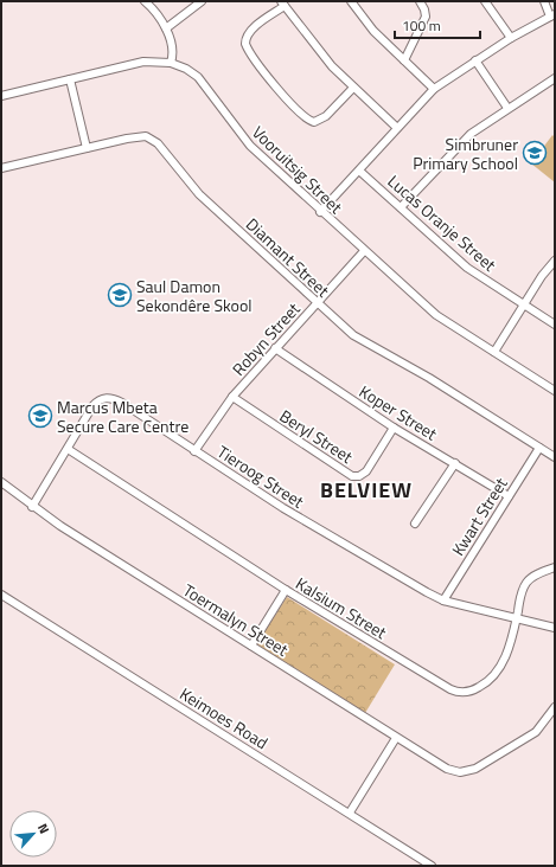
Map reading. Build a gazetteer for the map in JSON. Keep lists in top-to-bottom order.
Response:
{
  "streets": {
    "street": [
      "Vooruitsig Street",
      "Lucas Oranje Street",
      "Diamant Street",
      "Robyn Street",
      "Koper Street",
      "Beryl Street",
      "Tieroog Street",
      "Kwart Street",
      "Kalsium Street",
      "Toermalyn Street",
      "Keimoes Road"
    ]
  },
  "crossings": [
    ["Vooruitsig Street", "Robyn Street"],
    ["Diamant Street", "Robyn Street"],
    ["Diamant Street", "Kwart Street"],
    ["Robyn Street", "Koper Street"],
    ["Robyn Street", "Beryl Street"],
    ["Robyn Street", "Tieroog Street"],
    ["Koper Street", "Beryl Street"],
    ["Koper Street", "Kwart Street"],
    ["Tieroog Street", "Kwart Street"],
    ["Tieroog Street", "Kalsium Street"],
    ["Tieroog Street", "Toermalyn Street"]
  ],
  "districts": ["BELVIEW"],
  "places": {
    "school or university": ["Simbruner Primary School", "Saul Damon Sekondêre Skool", "Marcus Mbeta Secure Care Centre"]
  },
  "scale_bar": "100 m",
  "north": "top right"
}
